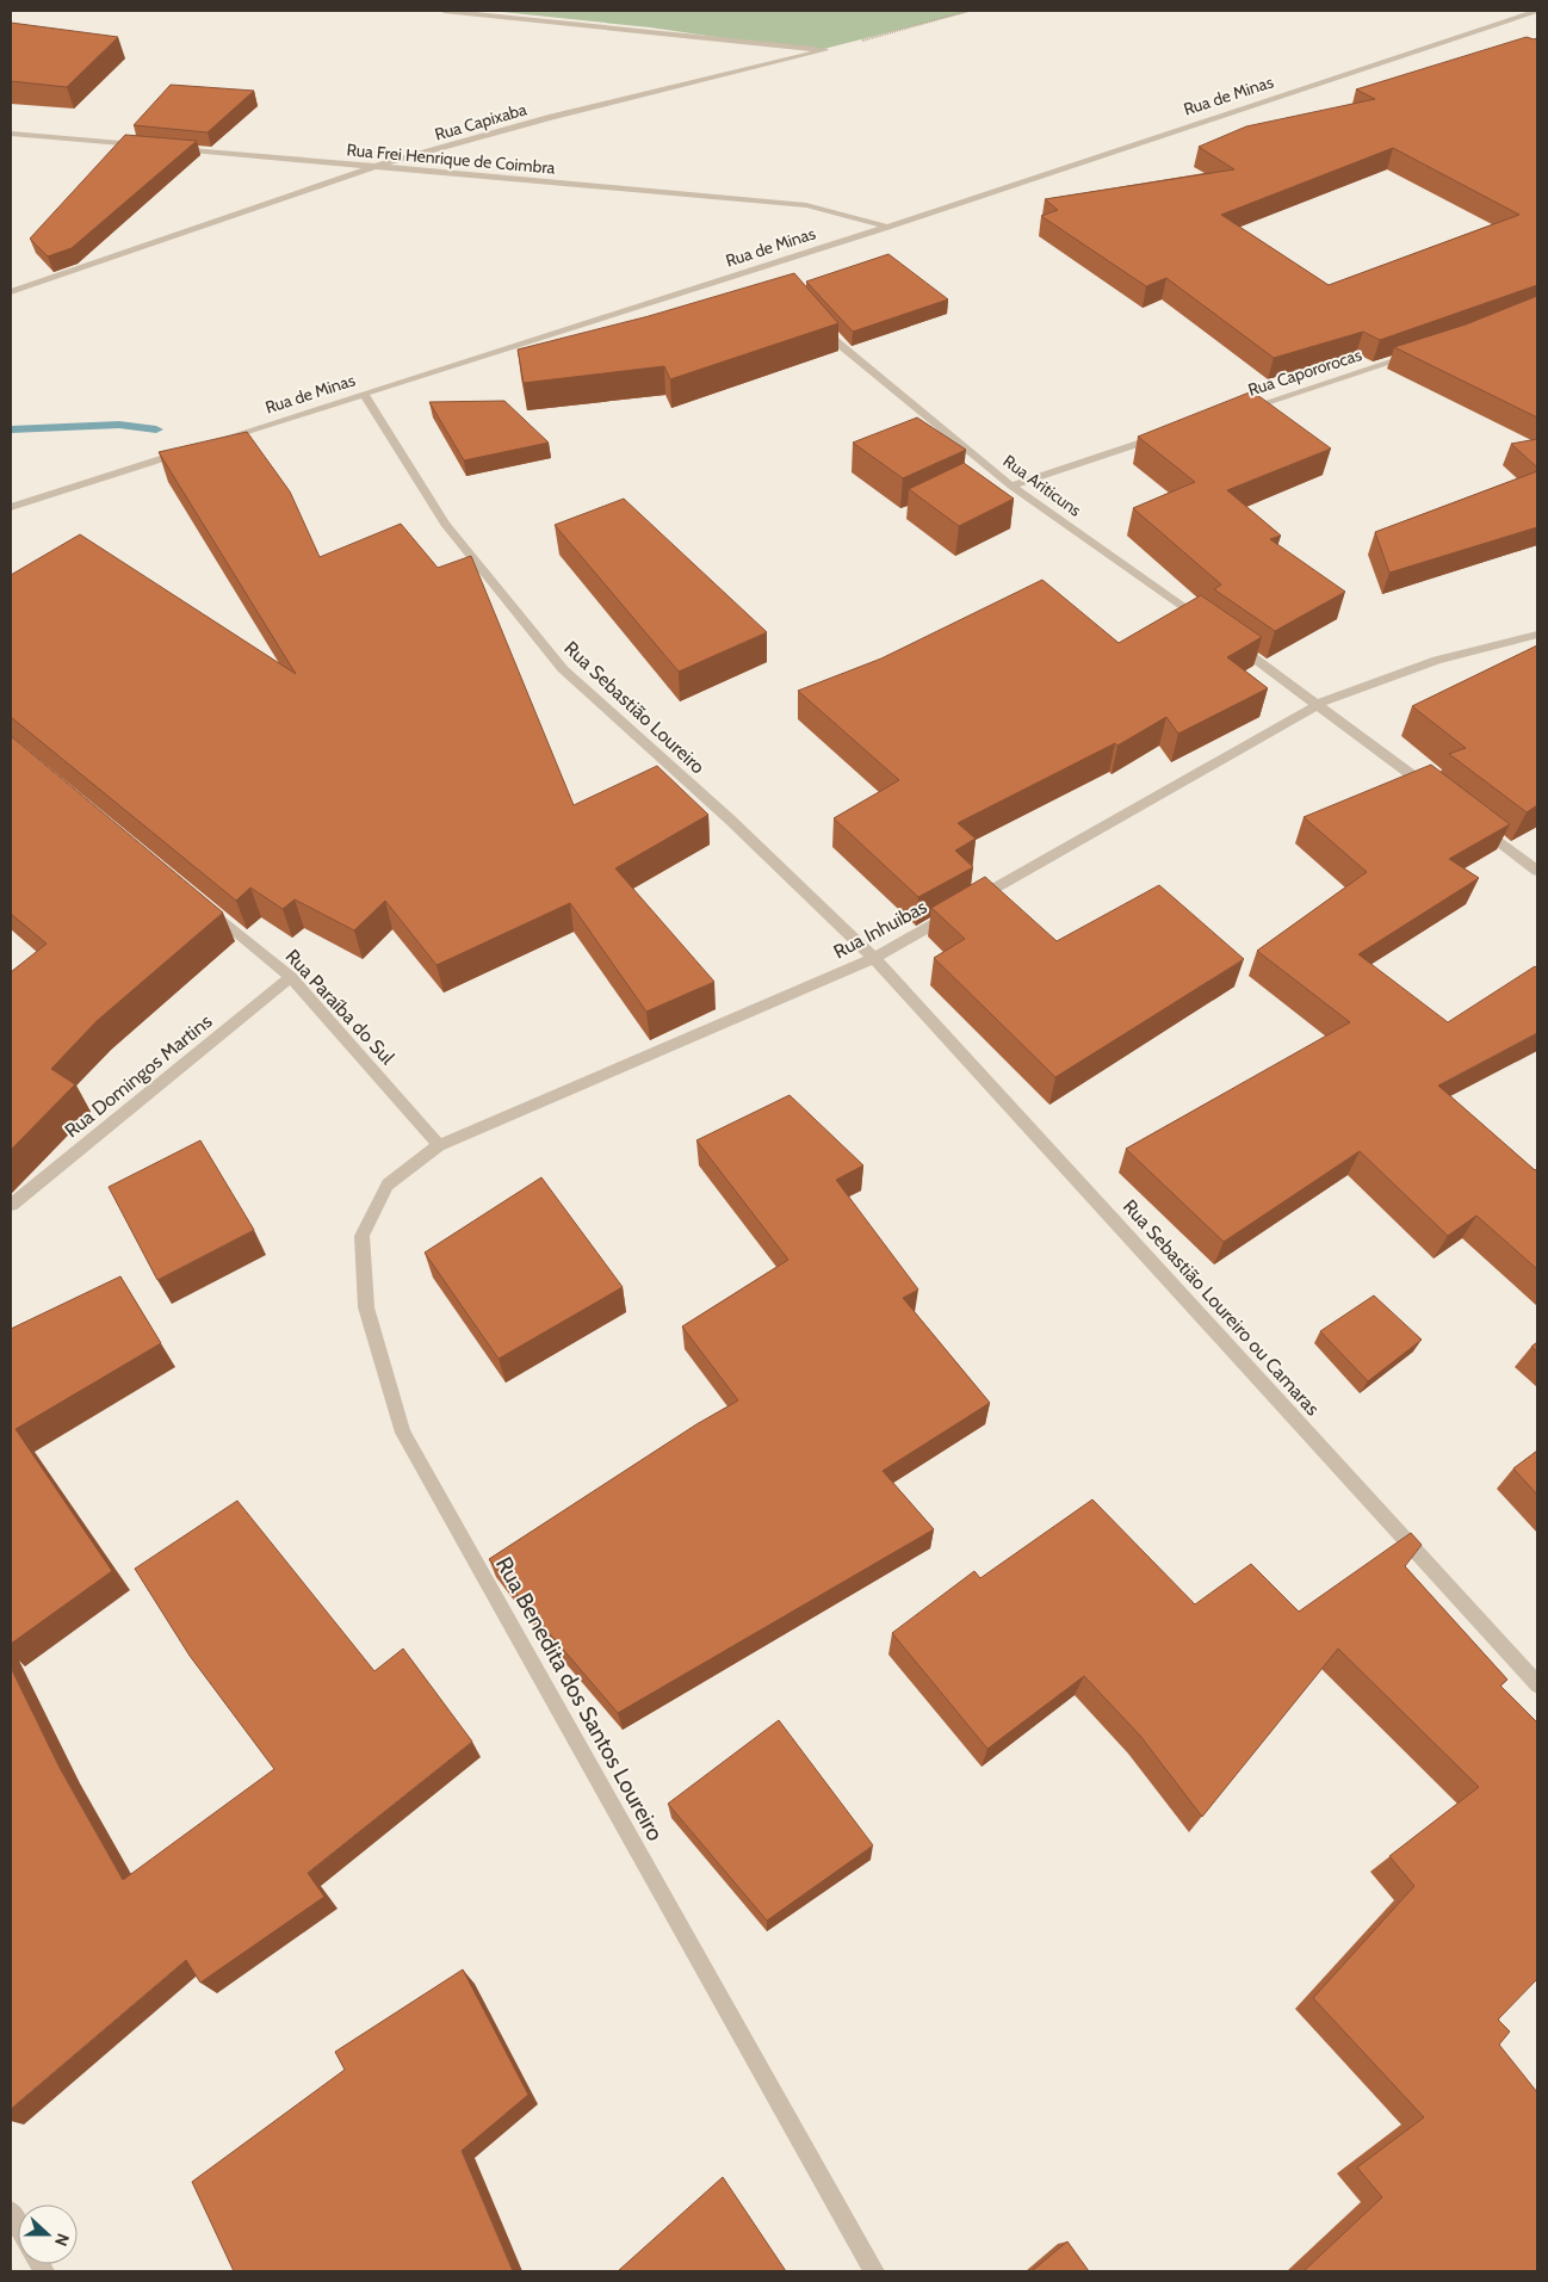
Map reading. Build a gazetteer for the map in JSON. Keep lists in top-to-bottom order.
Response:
{
  "streets": {
    "street": [
      "Rua de Minas",
      "Rua Capixaba",
      "Rua Frei Henrique de Coimbra",
      "Rua Capororocas",
      "Rua Ariticuns",
      "Rua Sebastião Loureiro",
      "Rua Inhuibas",
      "Rua Paraíba do Sul",
      "Rua Domingos Martins",
      "Rua Sebastião Loureiro ou Camaras",
      "Rua Benedita dos Santos Loureiro"
    ]
  },
  "crossings": [
    ["Rua de Minas", "Rua Frei Henrique de Coimbra"],
    ["Rua de Minas", "Rua Sebastião Loureiro"],
    ["Rua Capixaba", "Rua Frei Henrique de Coimbra"],
    ["Rua Sebastião Loureiro", "Rua Inhuibas"],
    ["Rua Sebastião Loureiro", "Rua Sebastião Loureiro ou Camaras"],
    ["Rua Inhuibas", "Rua Paraíba do Sul"],
    ["Rua Inhuibas", "Rua Sebastião Loureiro ou Camaras"],
    ["Rua Inhuibas", "Rua Benedita dos Santos Loureiro"],
    ["Rua Paraíba do Sul", "Rua Domingos Martins"],
    ["Rua Paraíba do Sul", "Rua Benedita dos Santos Loureiro"]
  ],
  "north": "right"
}
